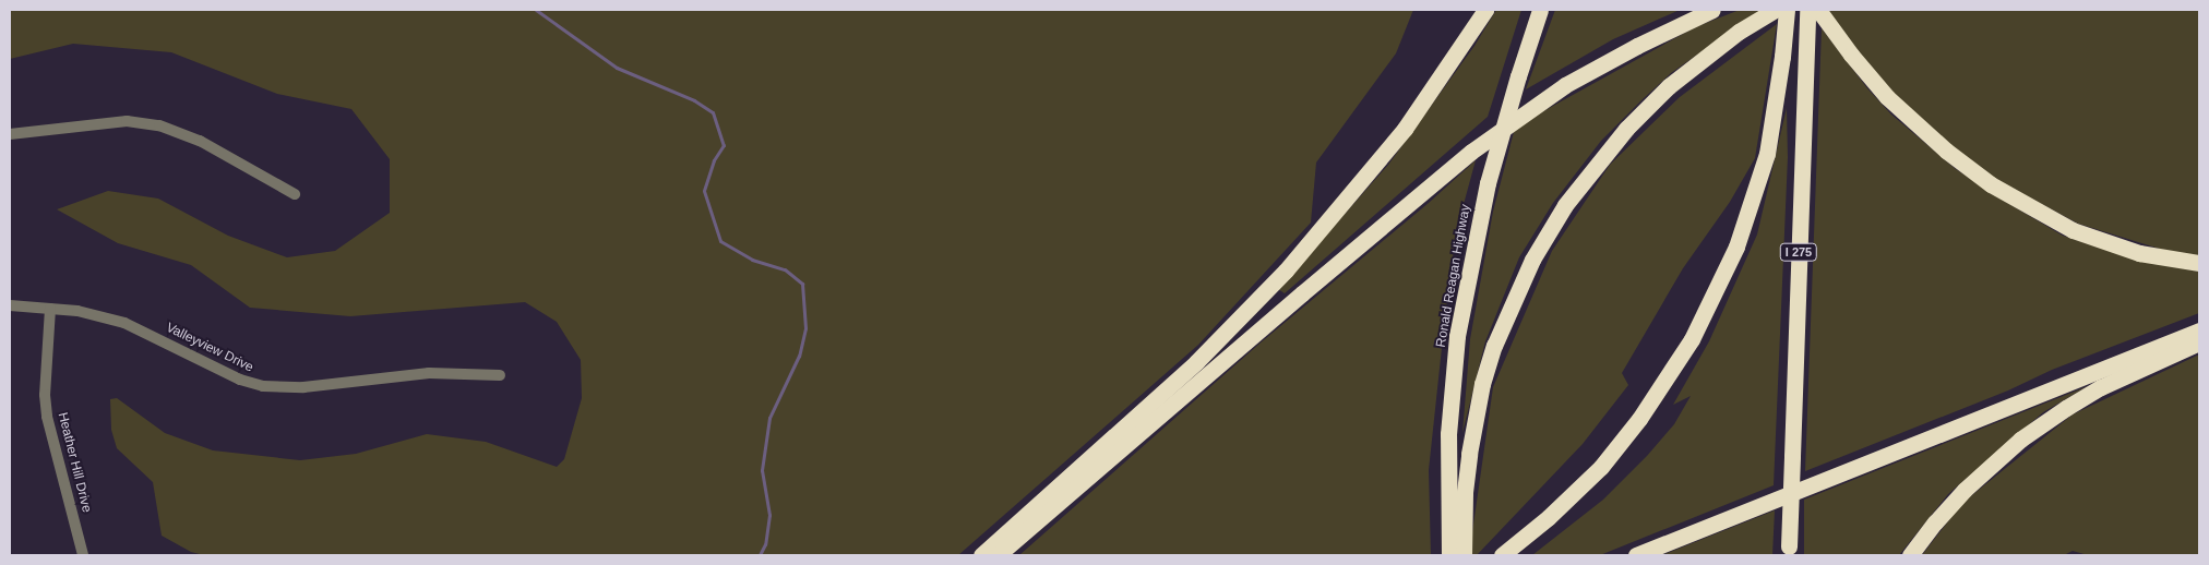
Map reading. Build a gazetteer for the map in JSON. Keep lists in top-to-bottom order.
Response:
{
  "streets": {
    "highway": ["I 275", "Ronald Reagan Highway"],
    "street": ["Valleyview Drive", "Heather Hill Drive"]
  },
  "crossings": [
    ["Valleyview Drive", "Heather Hill Drive"]
  ]
}
